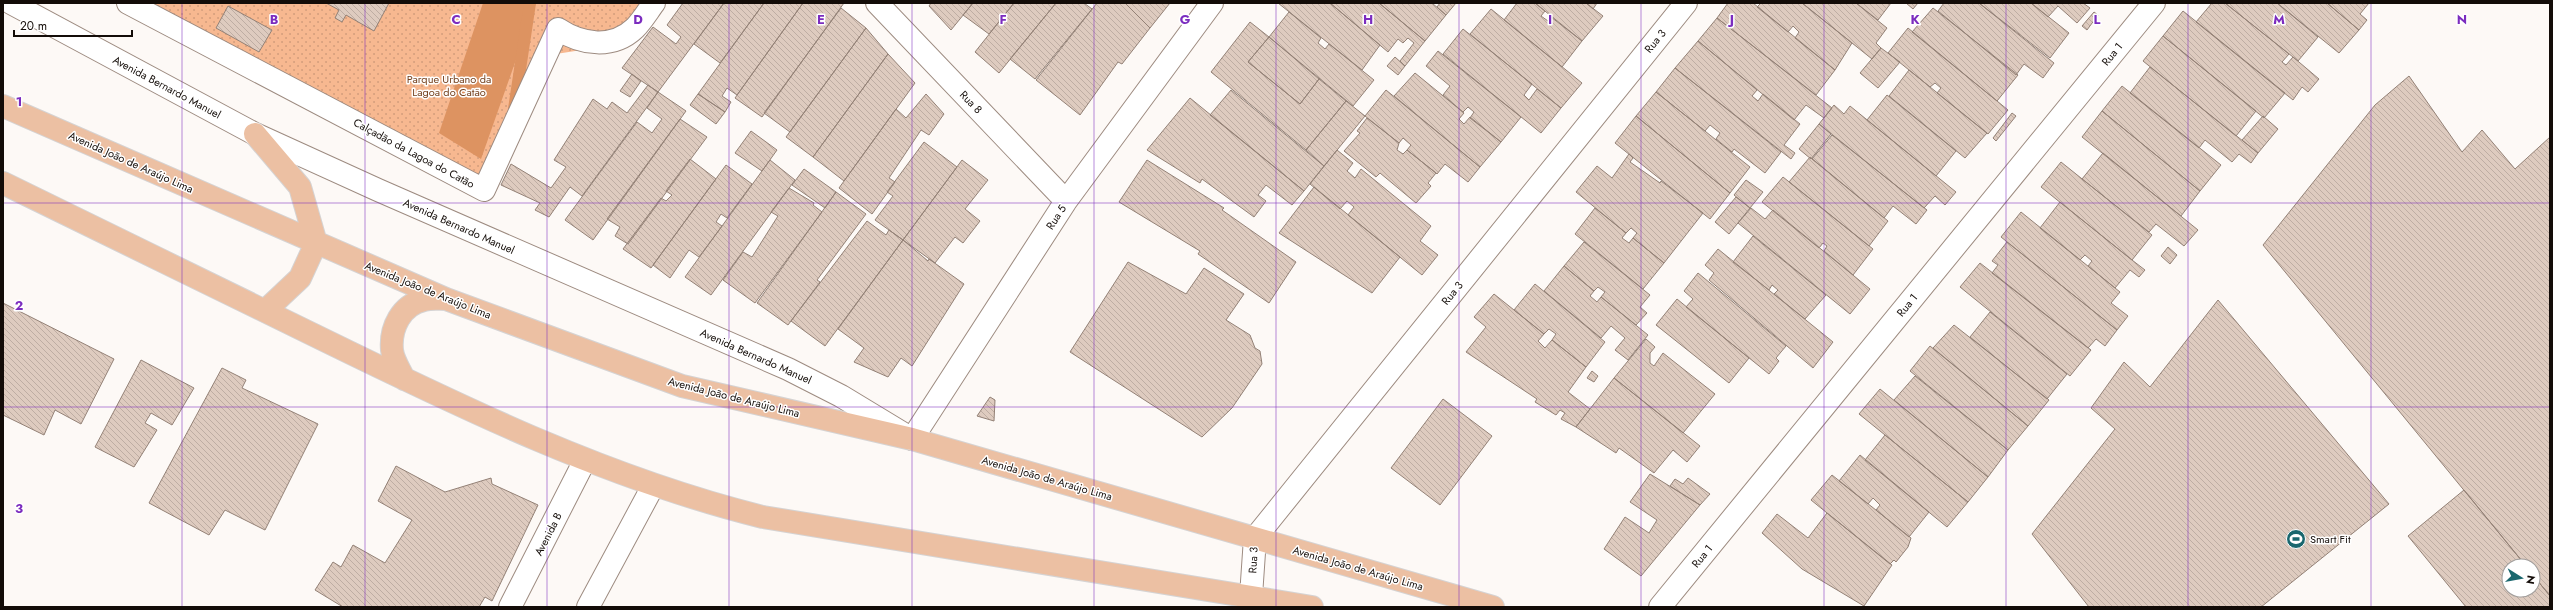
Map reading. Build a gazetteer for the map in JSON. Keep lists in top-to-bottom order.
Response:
{
  "streets": {
    "main road": ["Avenida João de Araújo Lima"],
    "street": [
      "Rua 3",
      "Rua 1",
      "Avenida Bernardo Manuel",
      "Rua 8",
      "Calçadão da Lagoa do Catão",
      "Rua 5",
      "Avenida B"
    ]
  },
  "crossings": [
    ["Rua 3", "Avenida João de Araújo Lima"],
    ["Avenida Bernardo Manuel", "Avenida João de Araújo Lima"],
    ["Avenida Bernardo Manuel", "Rua 5"],
    ["Rua 8", "Rua 5"],
    ["Avenida João de Araújo Lima", "Rua 5"]
  ],
  "parks": ["Parque Urbano da Lagoa do Catão"],
  "places": {
    "sports": ["Smart Fit"]
  },
  "scale_bar": "20 m",
  "north": "right",
  "grid": {
    "columns": [
      "B",
      "C",
      "D",
      "E",
      "F",
      "G",
      "H",
      "I",
      "J",
      "K",
      "L",
      "M",
      "N"
    ],
    "rows": ["1", "2", "3"]
  }
}
